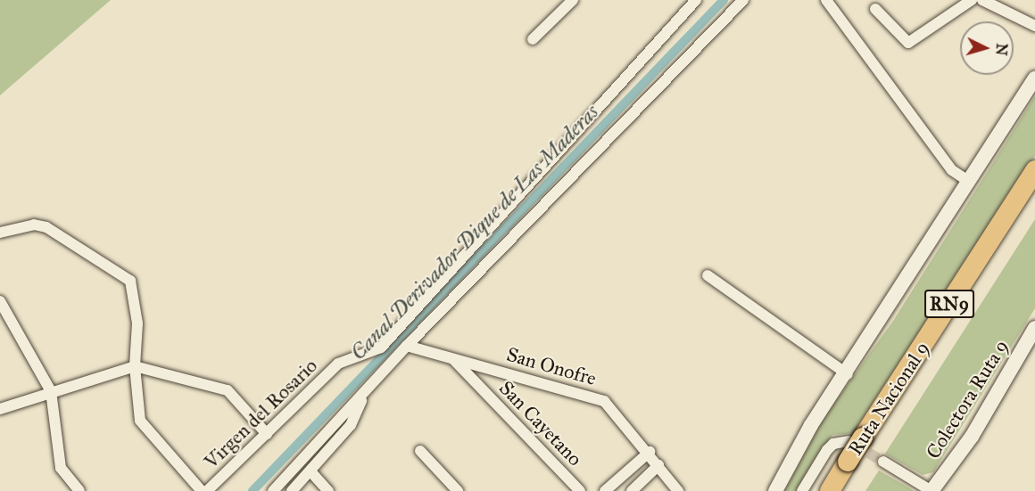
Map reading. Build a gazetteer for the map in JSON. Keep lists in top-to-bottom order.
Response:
{
  "streets": {
    "highway": ["RN9", "Ruta Nacional 9"],
    "street": [
      "San Onofre",
      "Colectora Ruta 9",
      "Virgen del Rosario",
      "San Cayetano"
    ]
  },
  "crossings": [
    ["San Onofre", "San Cayetano"]
  ],
  "water": ["Canal Derivador Dique de Las Maderas"],
  "north": "right"
}
